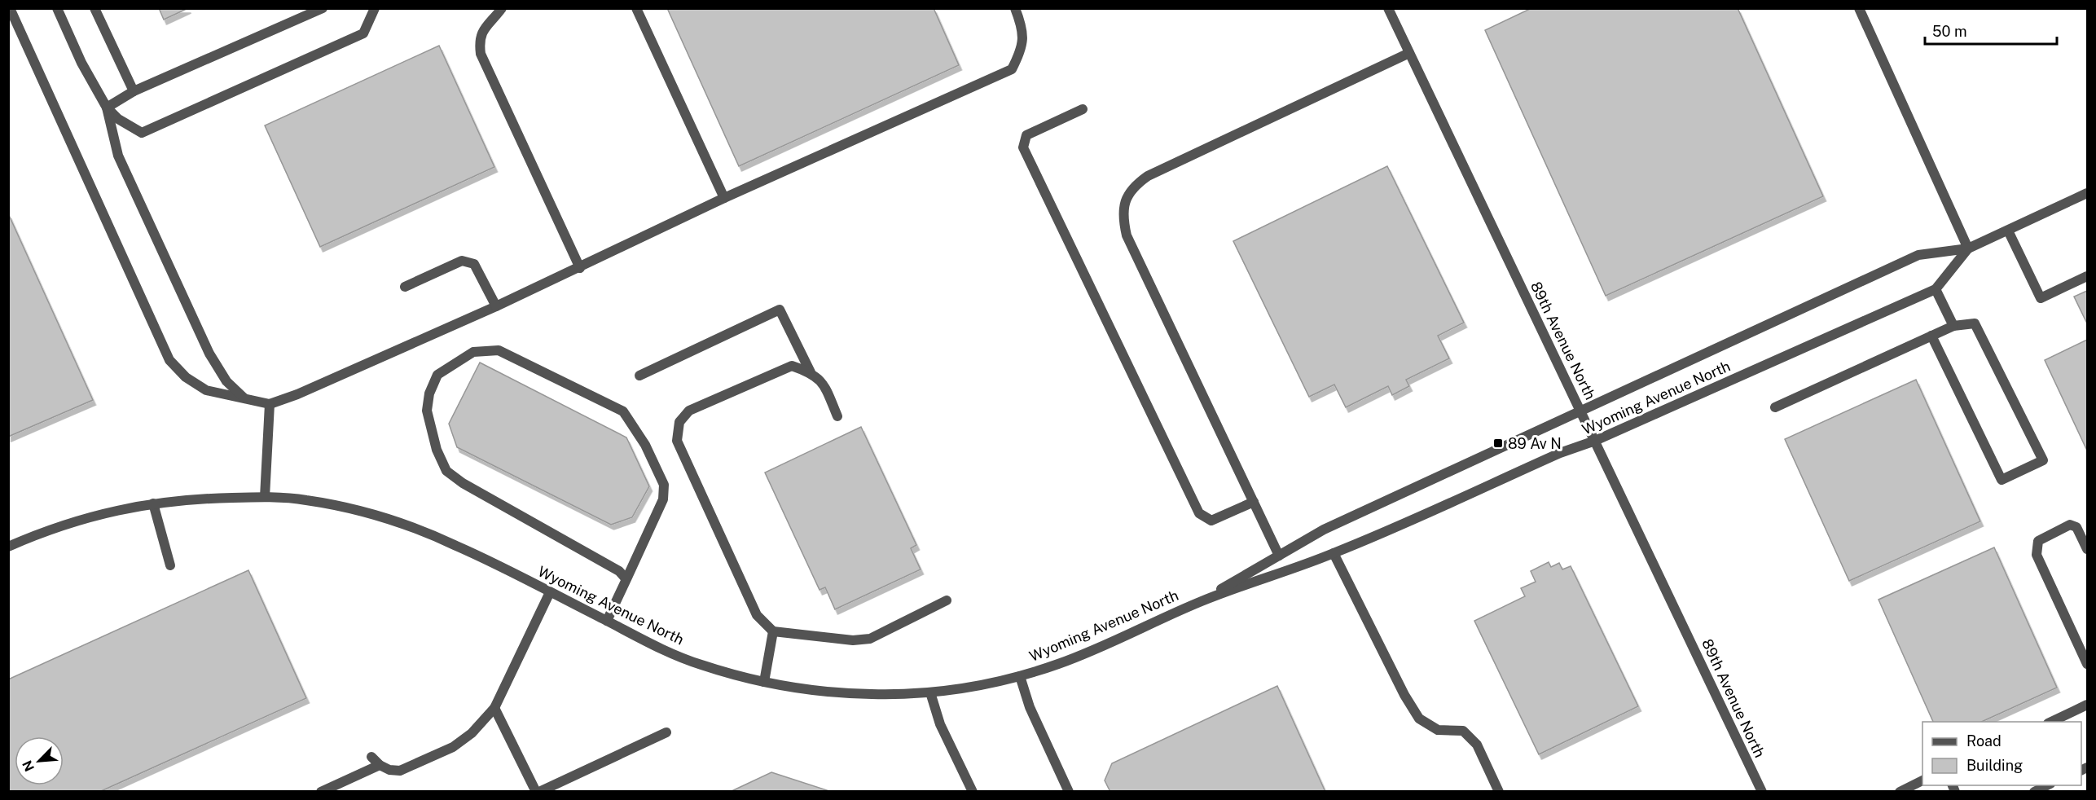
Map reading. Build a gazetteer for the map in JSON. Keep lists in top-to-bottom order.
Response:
{
  "streets": {
    "street": ["89th Avenue North", "Wyoming Avenue North"]
  },
  "crossings": [
    ["89th Avenue North", "Wyoming Avenue North"]
  ],
  "places": {
    "transit": ["89 Av N"]
  },
  "legend": ["Road", "Building"],
  "scale_bar": "50 m",
  "north": "bottom left"
}
